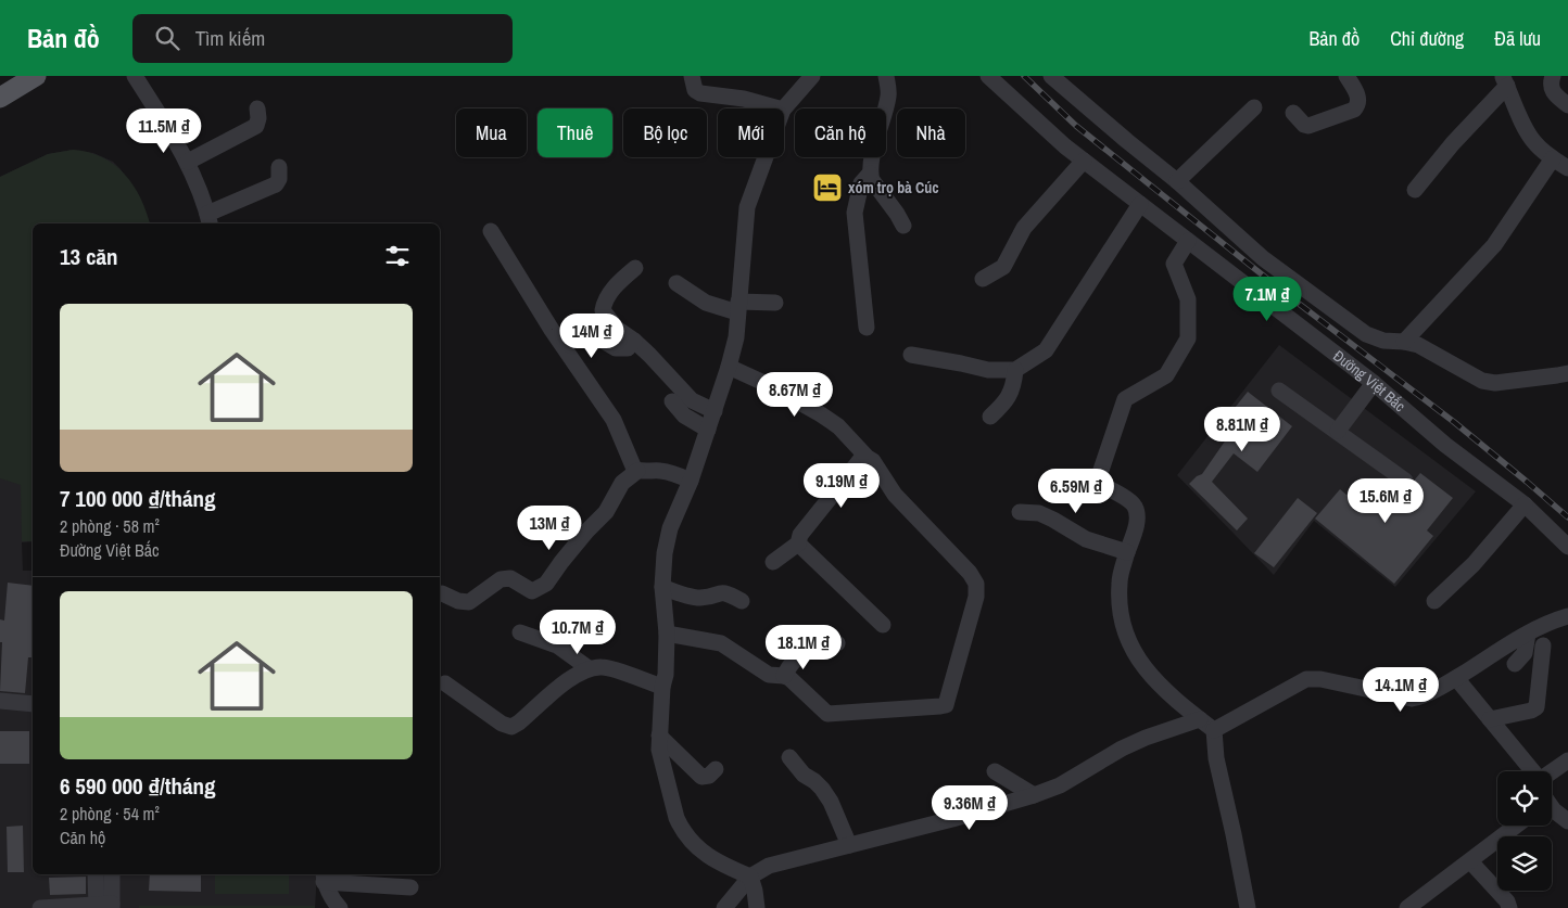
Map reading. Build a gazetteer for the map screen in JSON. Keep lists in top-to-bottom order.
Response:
{
  "streets": {
    "street": ["Đường Việt Bắc"]
  },
  "places": {
    "hotel": ["xóm trọ bà Cúc"]
  },
  "page": {
    "header": "Bản đồ",
    "search": "Tìm kiếm",
    "nav": ["Bản đồ", "Chỉ đường", "Đã lưu"],
    "price": [
      "11.5M ₫",
      "7.1M ₫",
      "14M ₫",
      "8.67M ₫",
      "8.81M ₫",
      "9.19M ₫",
      "6.59M ₫",
      "15.6M ₫",
      "13M ₫",
      "10.7M ₫",
      "18.1M ₫",
      "14.1M ₫",
      "9.36M ₫"
    ],
    "chip": [
      "Mua",
      "Thuê",
      "Bộ lọc",
      "Mới",
      "Căn hộ",
      "Nhà"
    ],
    "heading": "13 căn",
    "list": [
      {
        "name": "7 100 000 ₫/tháng",
        "note": "2 phòng · 58 m² · Đường Việt Bắc"
      },
      {
        "name": "6 590 000 ₫/tháng",
        "note": "2 phòng · 54 m² · Căn hộ"
      }
    ]
  }
}
